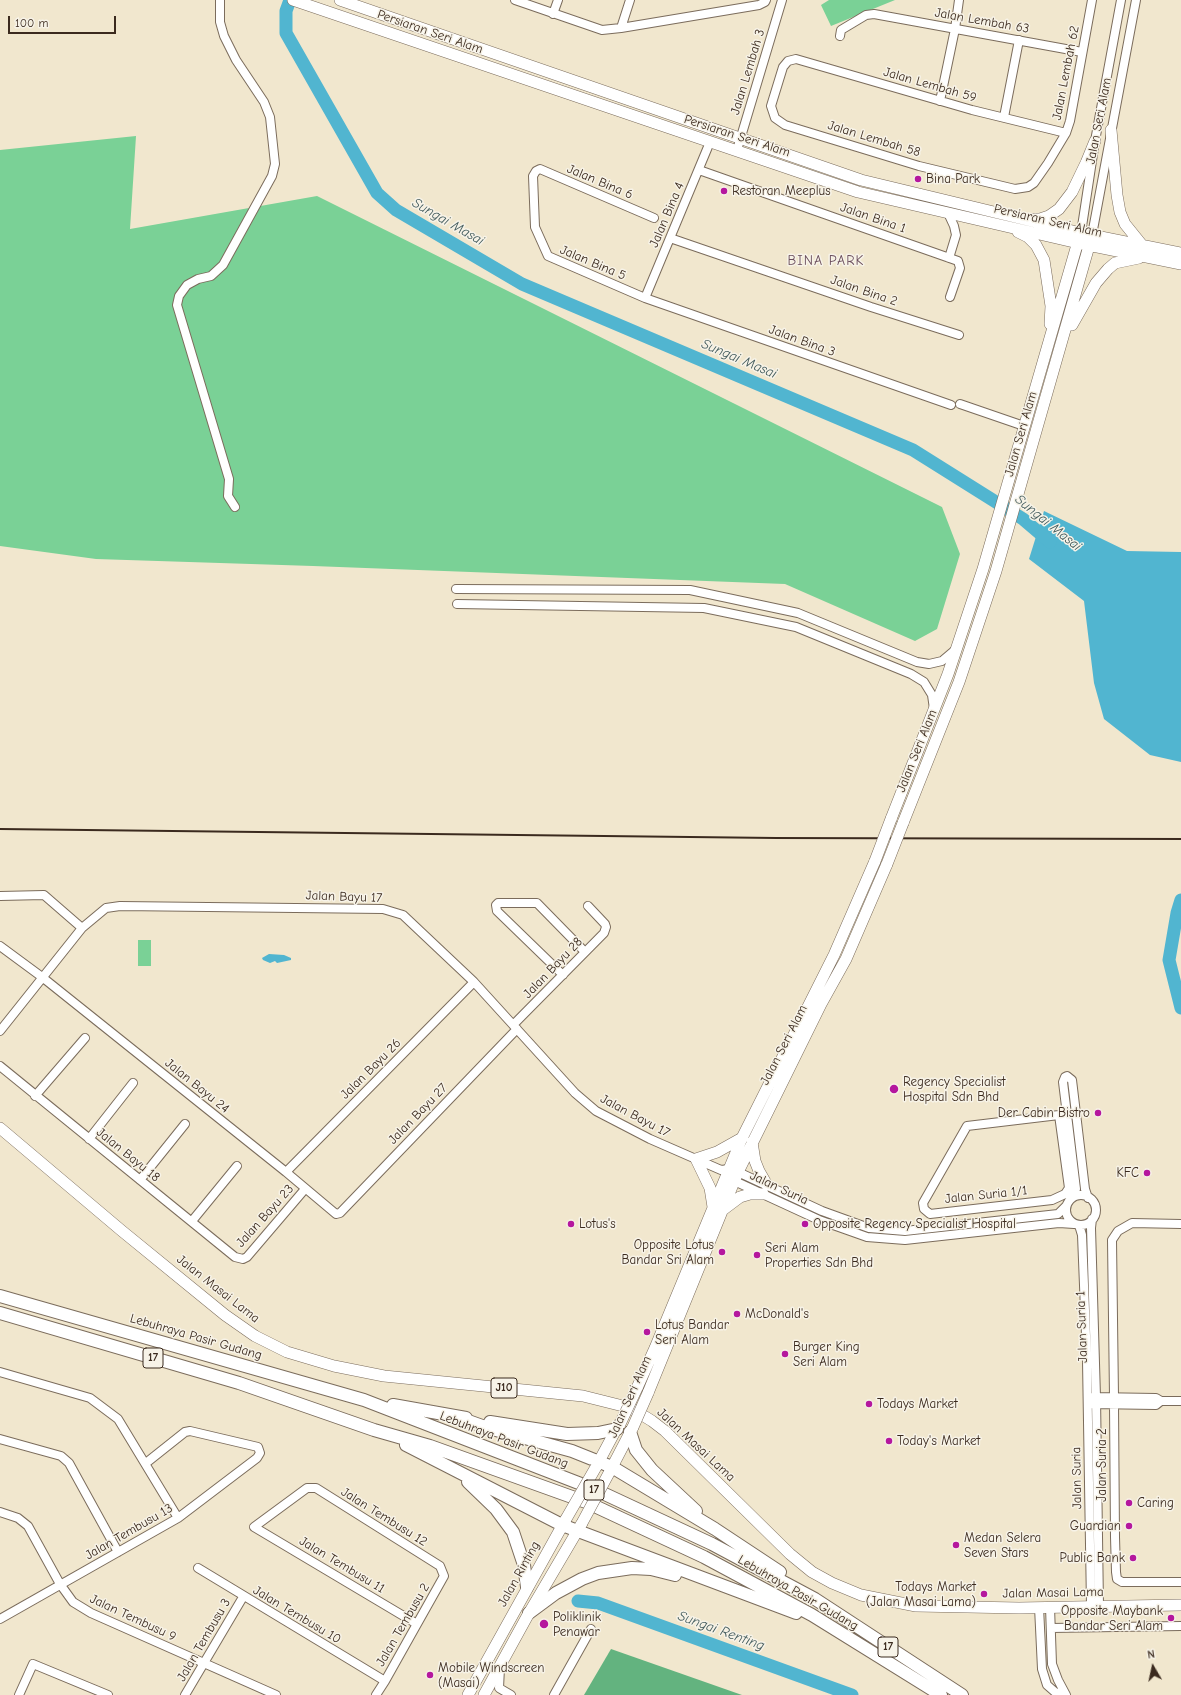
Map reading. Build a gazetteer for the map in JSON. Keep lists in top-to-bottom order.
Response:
{
  "streets": {
    "highway": ["Lebuhraya Pasir Gudang", "17"],
    "main road": [
      "Persiaran Seri Alam",
      "Jalan Seri Alam",
      "Jalan Masai Lama",
      "J10",
      "Jalan Rinting"
    ],
    "street": [
      "Jalan Lembah 63",
      "Jalan Lembah 3",
      "Jalan Lembah 62",
      "Jalan Lembah 59",
      "Jalan Lembah 58",
      "Jalan Bina 6",
      "Jalan Bina 4",
      "Jalan Bina 1",
      "Jalan Bina 5",
      "Jalan Bina 2",
      "Jalan Bina 3",
      "Jalan Bayu 17",
      "Jalan Bayu 28",
      "Jalan Bayu 26",
      "Jalan Bayu 24",
      "Jalan Bayu 27",
      "Jalan Bayu 18",
      "Jalan Suria",
      "Jalan Suria 1/1",
      "Jalan Bayu 23",
      "Jalan Suria 1",
      "Jalan Suria 2",
      "Jalan Tembusu 12",
      "Jalan Tembusu 13",
      "Jalan Tembusu 11",
      "Jalan Tembusu 10",
      "Jalan Tembusu 9",
      "Jalan Tembusu 2",
      "Jalan Tembusu 3"
    ]
  },
  "crossings": [
    ["Jalan Lembah 63", "Jalan Lembah 62"],
    ["Persiaran Seri Alam", "Jalan Lembah 3"],
    ["Persiaran Seri Alam", "Jalan Seri Alam"],
    ["Persiaran Seri Alam", "Jalan Bina 4"],
    ["Jalan Lembah 62", "Jalan Lembah 59"],
    ["Jalan Lembah 62", "Jalan Lembah 58"],
    ["Jalan Lembah 59", "Jalan Lembah 58"],
    ["Jalan Seri Alam", "Jalan Bayu 17"],
    ["Jalan Seri Alam", "Jalan Suria"],
    ["Jalan Seri Alam", "Jalan Rinting"],
    ["Jalan Bina 6", "Jalan Bina 5"],
    ["Jalan Bina 4", "Jalan Bina 1"],
    ["Jalan Bina 4", "Jalan Bina 5"],
    ["Jalan Bina 4", "Jalan Bina 2"],
    ["Jalan Bina 4", "Jalan Bina 3"],
    ["Jalan Bina 5", "Jalan Bina 3"],
    ["Jalan Bayu 17", "Jalan Bayu 28"],
    ["Jalan Bayu 17", "Jalan Bayu 26"],
    ["Jalan Bayu 17", "Jalan Bayu 24"],
    ["Jalan Bayu 17", "Jalan Bayu 27"],
    ["Jalan Bayu 17", "Jalan Suria"],
    ["Jalan Bayu 28", "Jalan Bayu 27"],
    ["Jalan Bayu 26", "Jalan Bayu 24"],
    ["Jalan Bayu 24", "Jalan Bayu 27"],
    ["Jalan Bayu 24", "Jalan Bayu 23"],
    ["Jalan Bayu 18", "Jalan Bayu 23"],
    ["Jalan Suria", "Jalan Masai Lama"],
    ["Jalan Suria", "Jalan Suria 1"],
    ["Jalan Tembusu 12", "Jalan Tembusu 11"],
    ["Jalan Tembusu 12", "Jalan Tembusu 2"],
    ["Jalan Tembusu 13", "Jalan Tembusu 9"],
    ["Jalan Tembusu 11", "Jalan Tembusu 2"],
    ["Jalan Tembusu 10", "Jalan Tembusu 2"],
    ["Jalan Tembusu 10", "Jalan Tembusu 3"],
    ["Jalan Tembusu 9", "Jalan Tembusu 3"]
  ],
  "districts": ["BINA PARK"],
  "water": ["Sungai Masai", "Sungai Renting"],
  "places": [
    "Bina Park",
    "Restoran Meeplus",
    "Regency Specialist Hospital Sdn Bhd",
    "Der Cabin Bistro",
    "KFC",
    "Lotus's",
    "Opposite Regency Specialist Hospital",
    "Opposite Lotus Bandar Sri Alam",
    "Seri Alam Properties Sdn Bhd",
    "McDonald's",
    "Lotus Bandar Seri Alam",
    "Burger King Seri Alam",
    "Todays Market",
    "Today's Market",
    "Caring",
    "Guardian",
    "Medan Selera Seven Stars",
    "Public Bank",
    "Todays Market (Jalan Masai Lama)",
    "Opposite Maybank Bandar Seri Alam",
    "Poliklinik Penawar",
    "Mobile Windscreen (Masai)"
  ],
  "scale_bar": "100 m",
  "north": "top"
}
